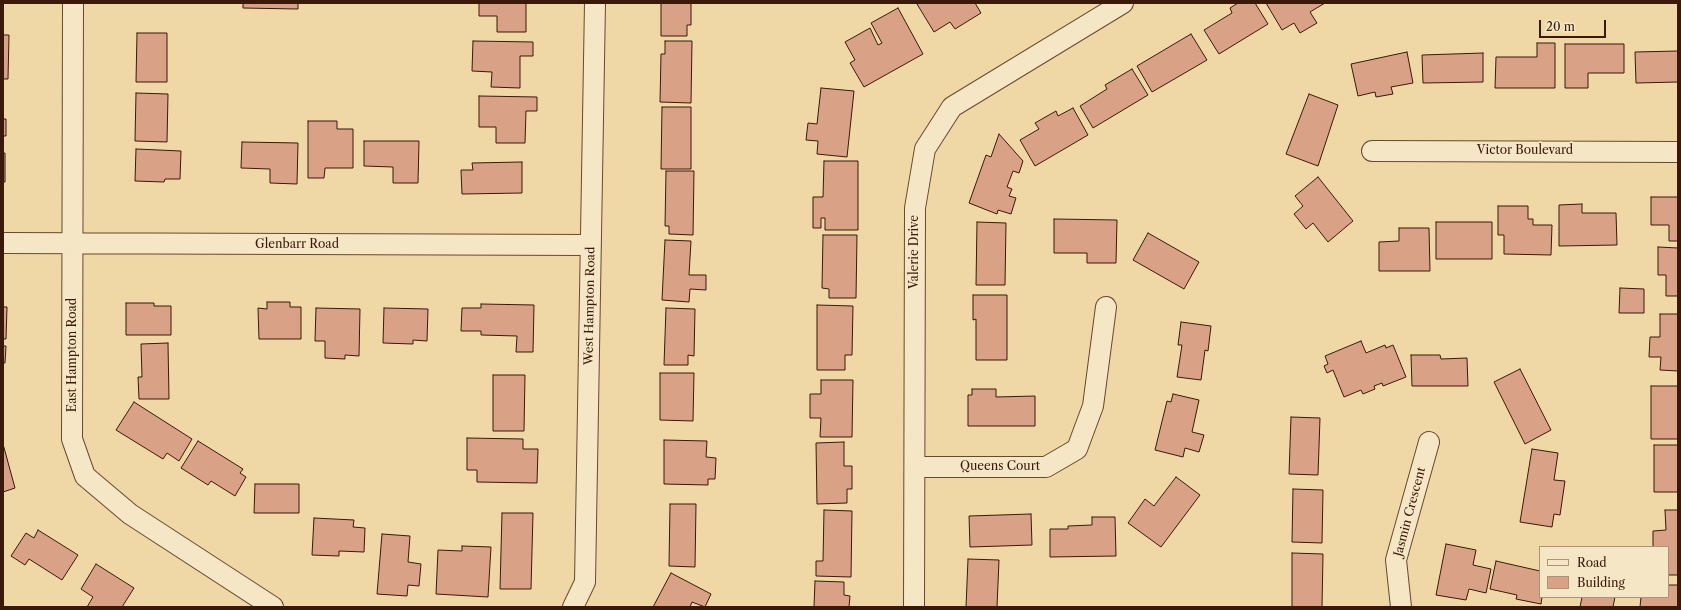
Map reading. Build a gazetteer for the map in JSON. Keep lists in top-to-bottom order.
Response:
{
  "streets": {
    "street": [
      "Victor Boulevard",
      "Glenbarr Road",
      "Valerie Drive",
      "West Hampton Road",
      "East Hampton Road",
      "Queens Court",
      "Jasmin Crescent"
    ]
  },
  "crossings": [
    ["Glenbarr Road", "West Hampton Road"],
    ["Glenbarr Road", "East Hampton Road"],
    ["Valerie Drive", "Queens Court"]
  ],
  "legend": ["Road", "Building"],
  "scale_bar": "20 m"
}
